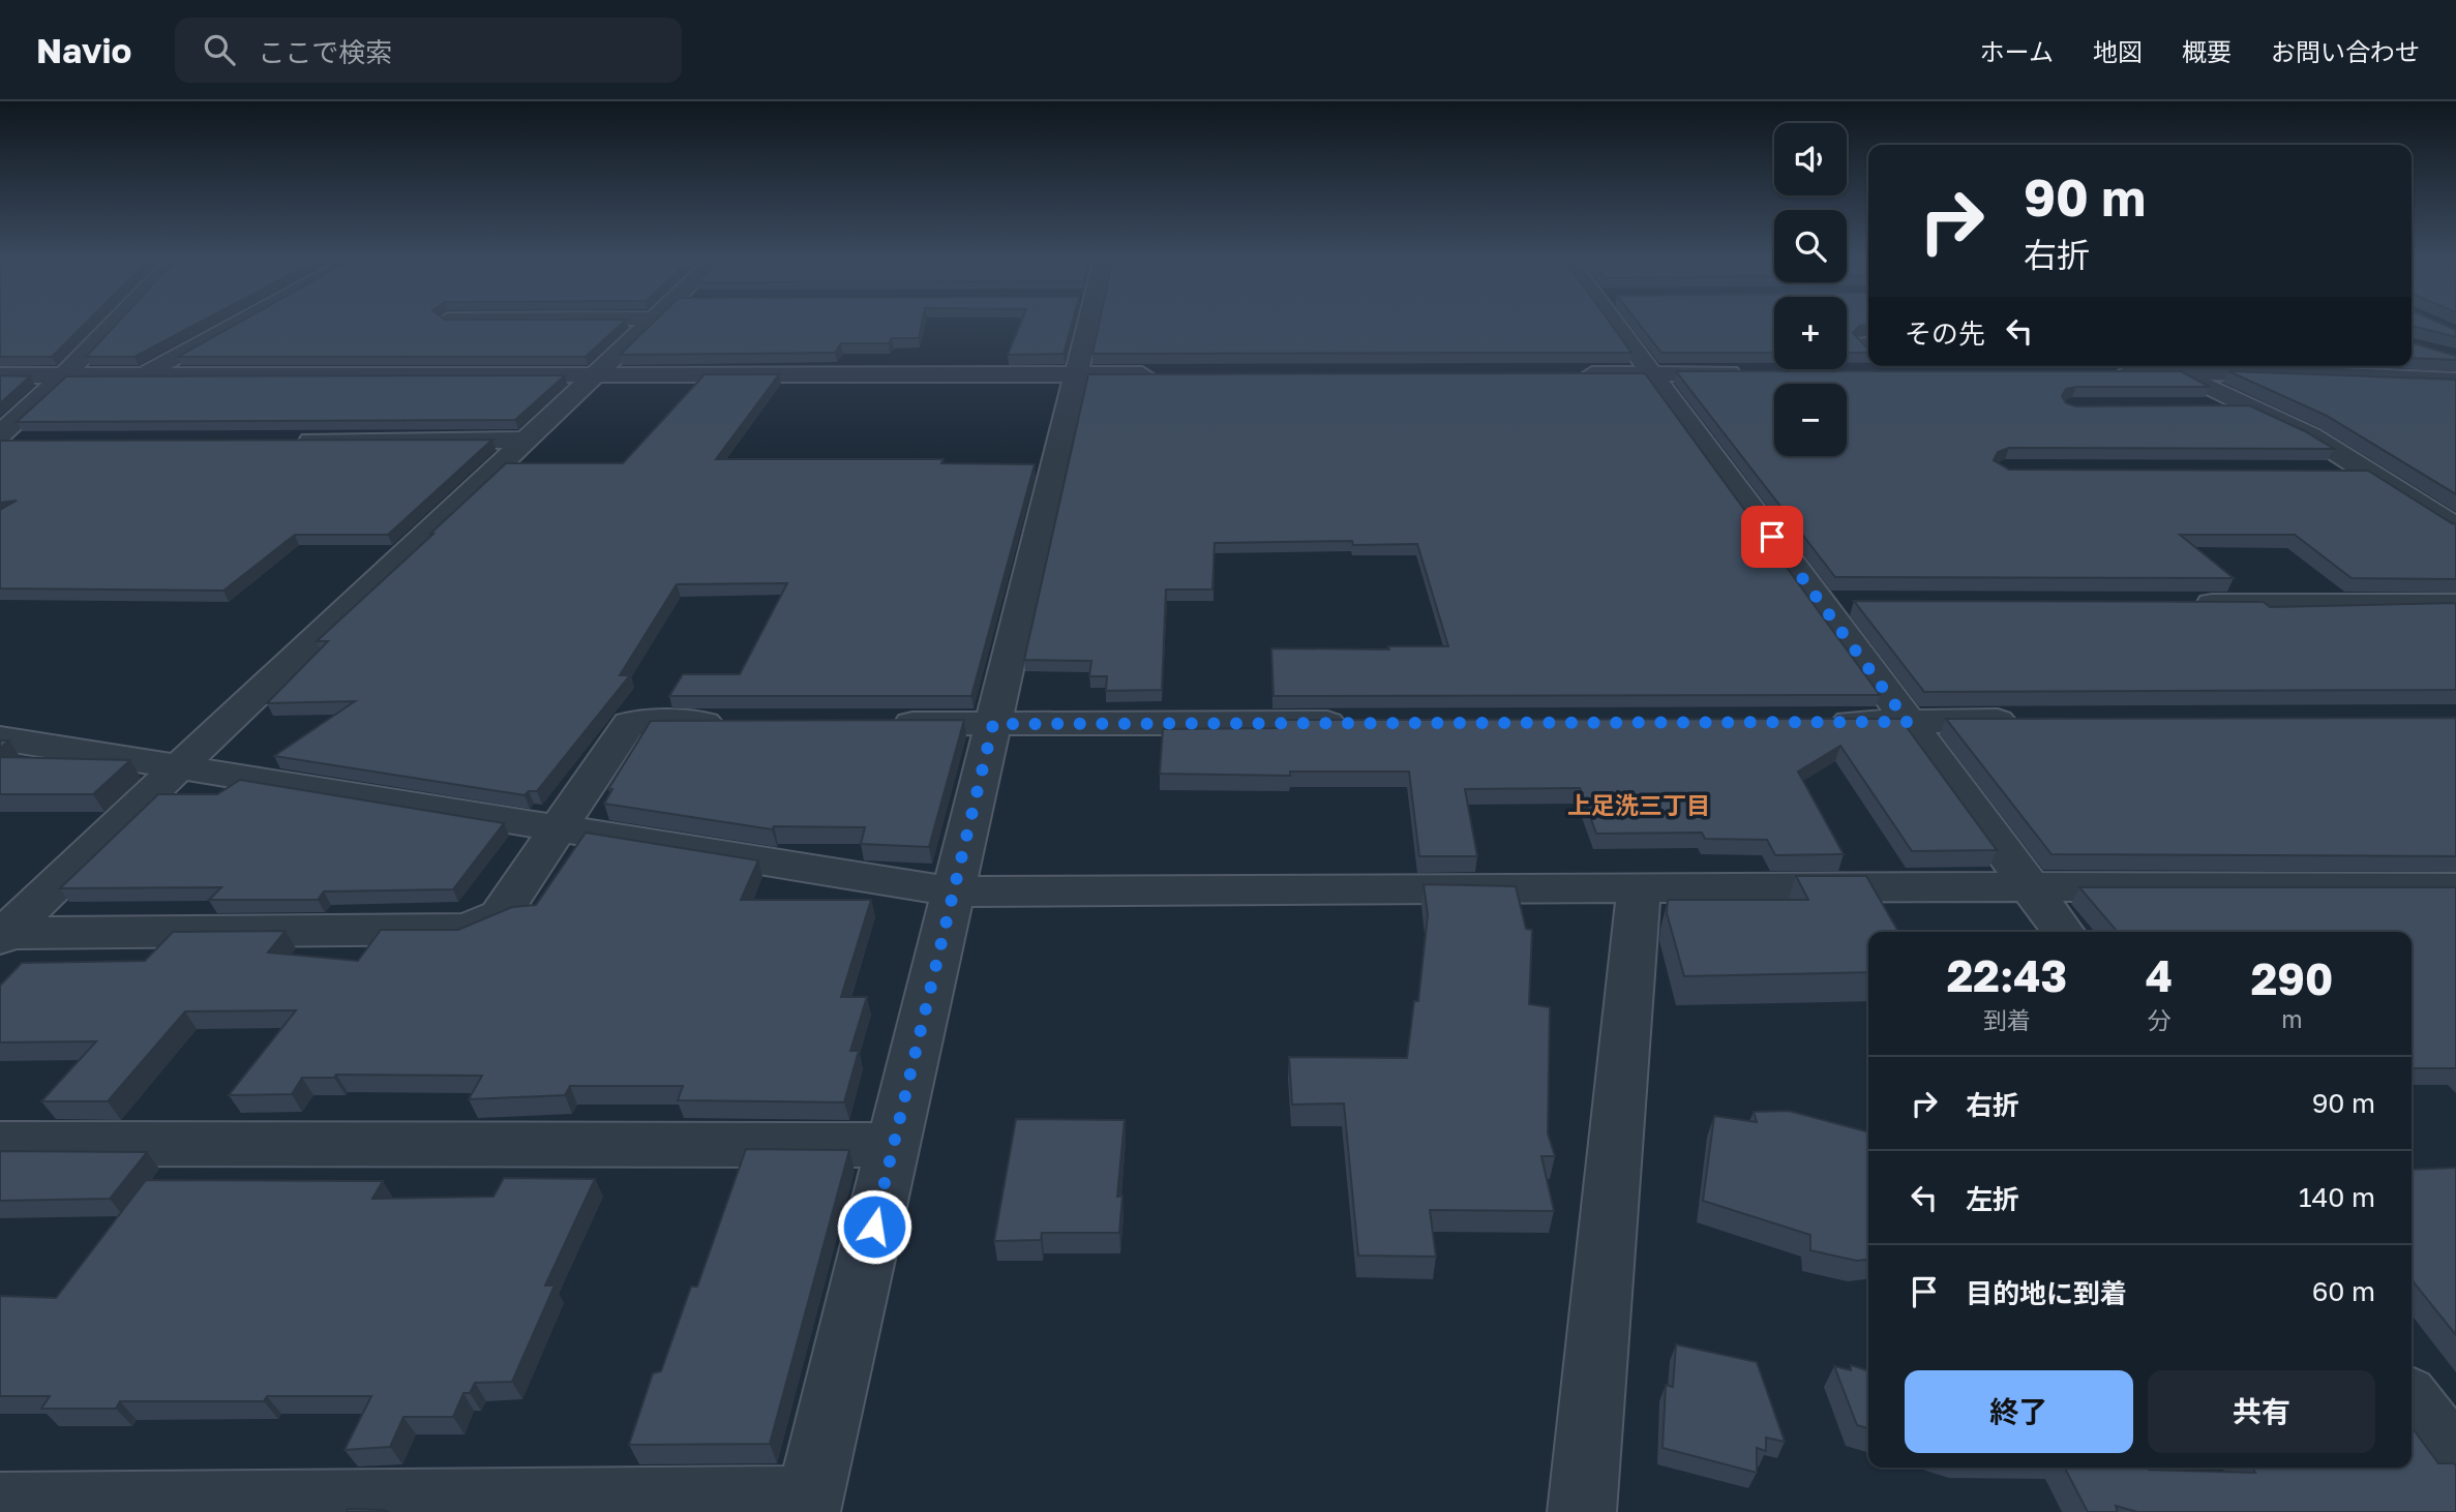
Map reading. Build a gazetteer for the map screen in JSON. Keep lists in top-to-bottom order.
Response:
{
  "districts": ["上足洗三丁目"],
  "page": {
    "header": "Navio",
    "search": "ここで検索",
    "nav": [
      "ホーム",
      "地図",
      "概要",
      "お問い合わせ"
    ],
    "map_buttons": ["+", "−"],
    "turn": ["90 m", "右折"],
    "then": "その先",
    "eta": [
      "22:43",
      "到着",
      "4",
      "分",
      "290",
      "m"
    ],
    "list": [
      {
        "name": "右折",
        "value": "90 m"
      },
      {
        "name": "左折",
        "value": "140 m"
      },
      {
        "name": "目的地に到着",
        "value": "60 m"
      }
    ],
    "buttons": ["終了", "共有"]
  }
}
